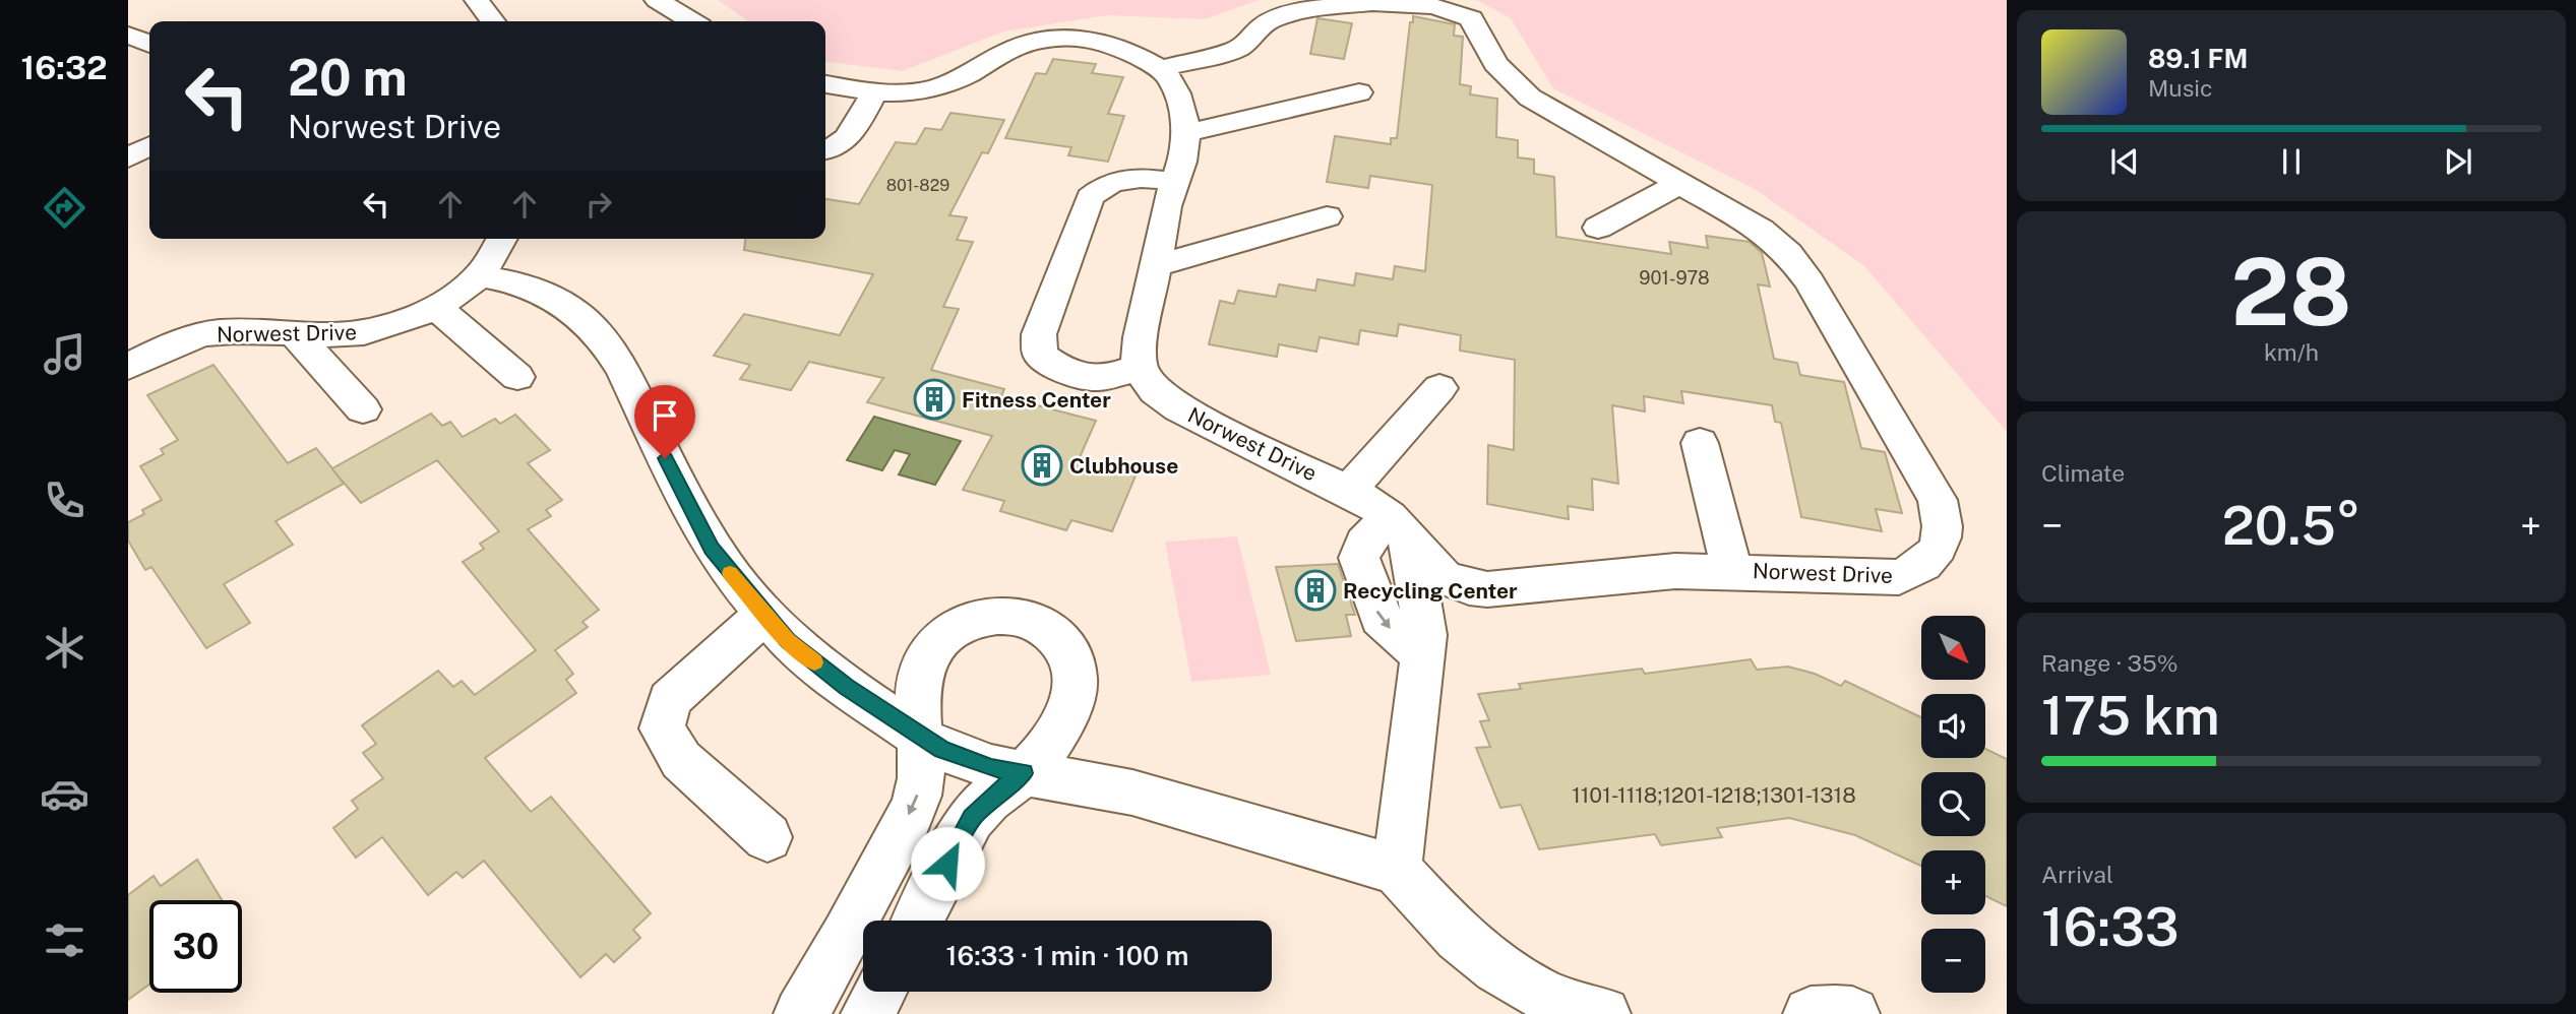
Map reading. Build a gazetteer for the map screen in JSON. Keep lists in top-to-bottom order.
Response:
{
  "streets": {
    "street": ["Norwest Drive"]
  },
  "places": {
    "building": ["Fitness Center", "Clubhouse", "Recycling Center"]
  },
  "house_numbers": ["801-829", "901-978", "1101-1118;1201-1218;1301-1318"],
  "north": "bottom right",
  "page": {
    "tabs": "16:32",
    "turn": ["20 m", "Norwest Drive"],
    "song": ["89.1 FM", "Music"],
    "tile": [
      ["28", "km/h"],
      "Climate",
      ["Range · 35%", "175 km"],
      ["Arrival", "16:33"]
    ],
    "heat": ["−", "20.5°", "+"],
    "map_buttons": ["+", "−"],
    "limit": "30",
    "trip": "16:33 · 1 min · 100 m"
  }
}
